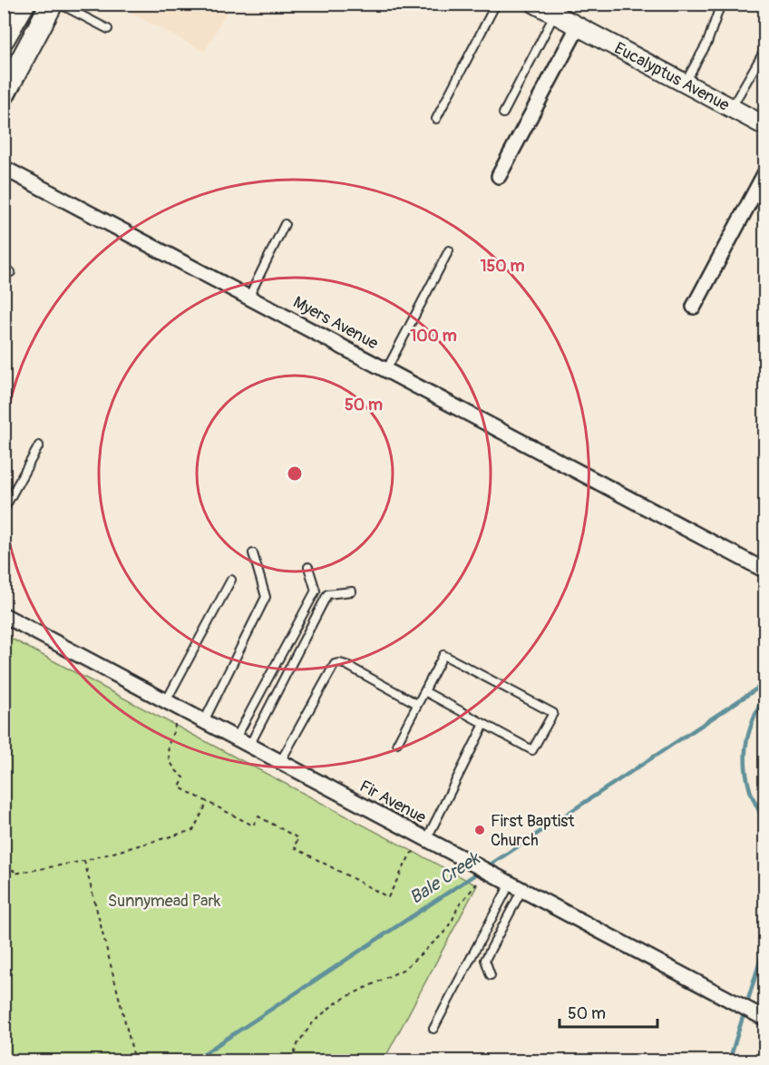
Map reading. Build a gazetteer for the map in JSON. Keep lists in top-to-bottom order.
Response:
{
  "streets": {
    "street": ["Eucalyptus Avenue", "Myers Avenue", "Fir Avenue"]
  },
  "water": ["Bale Creek"],
  "parks": ["Sunnymead Park"],
  "places": ["First Baptist Church"],
  "scale_bar": "50 m",
  "rings": ["150 m", "100 m", "50 m"]
}
